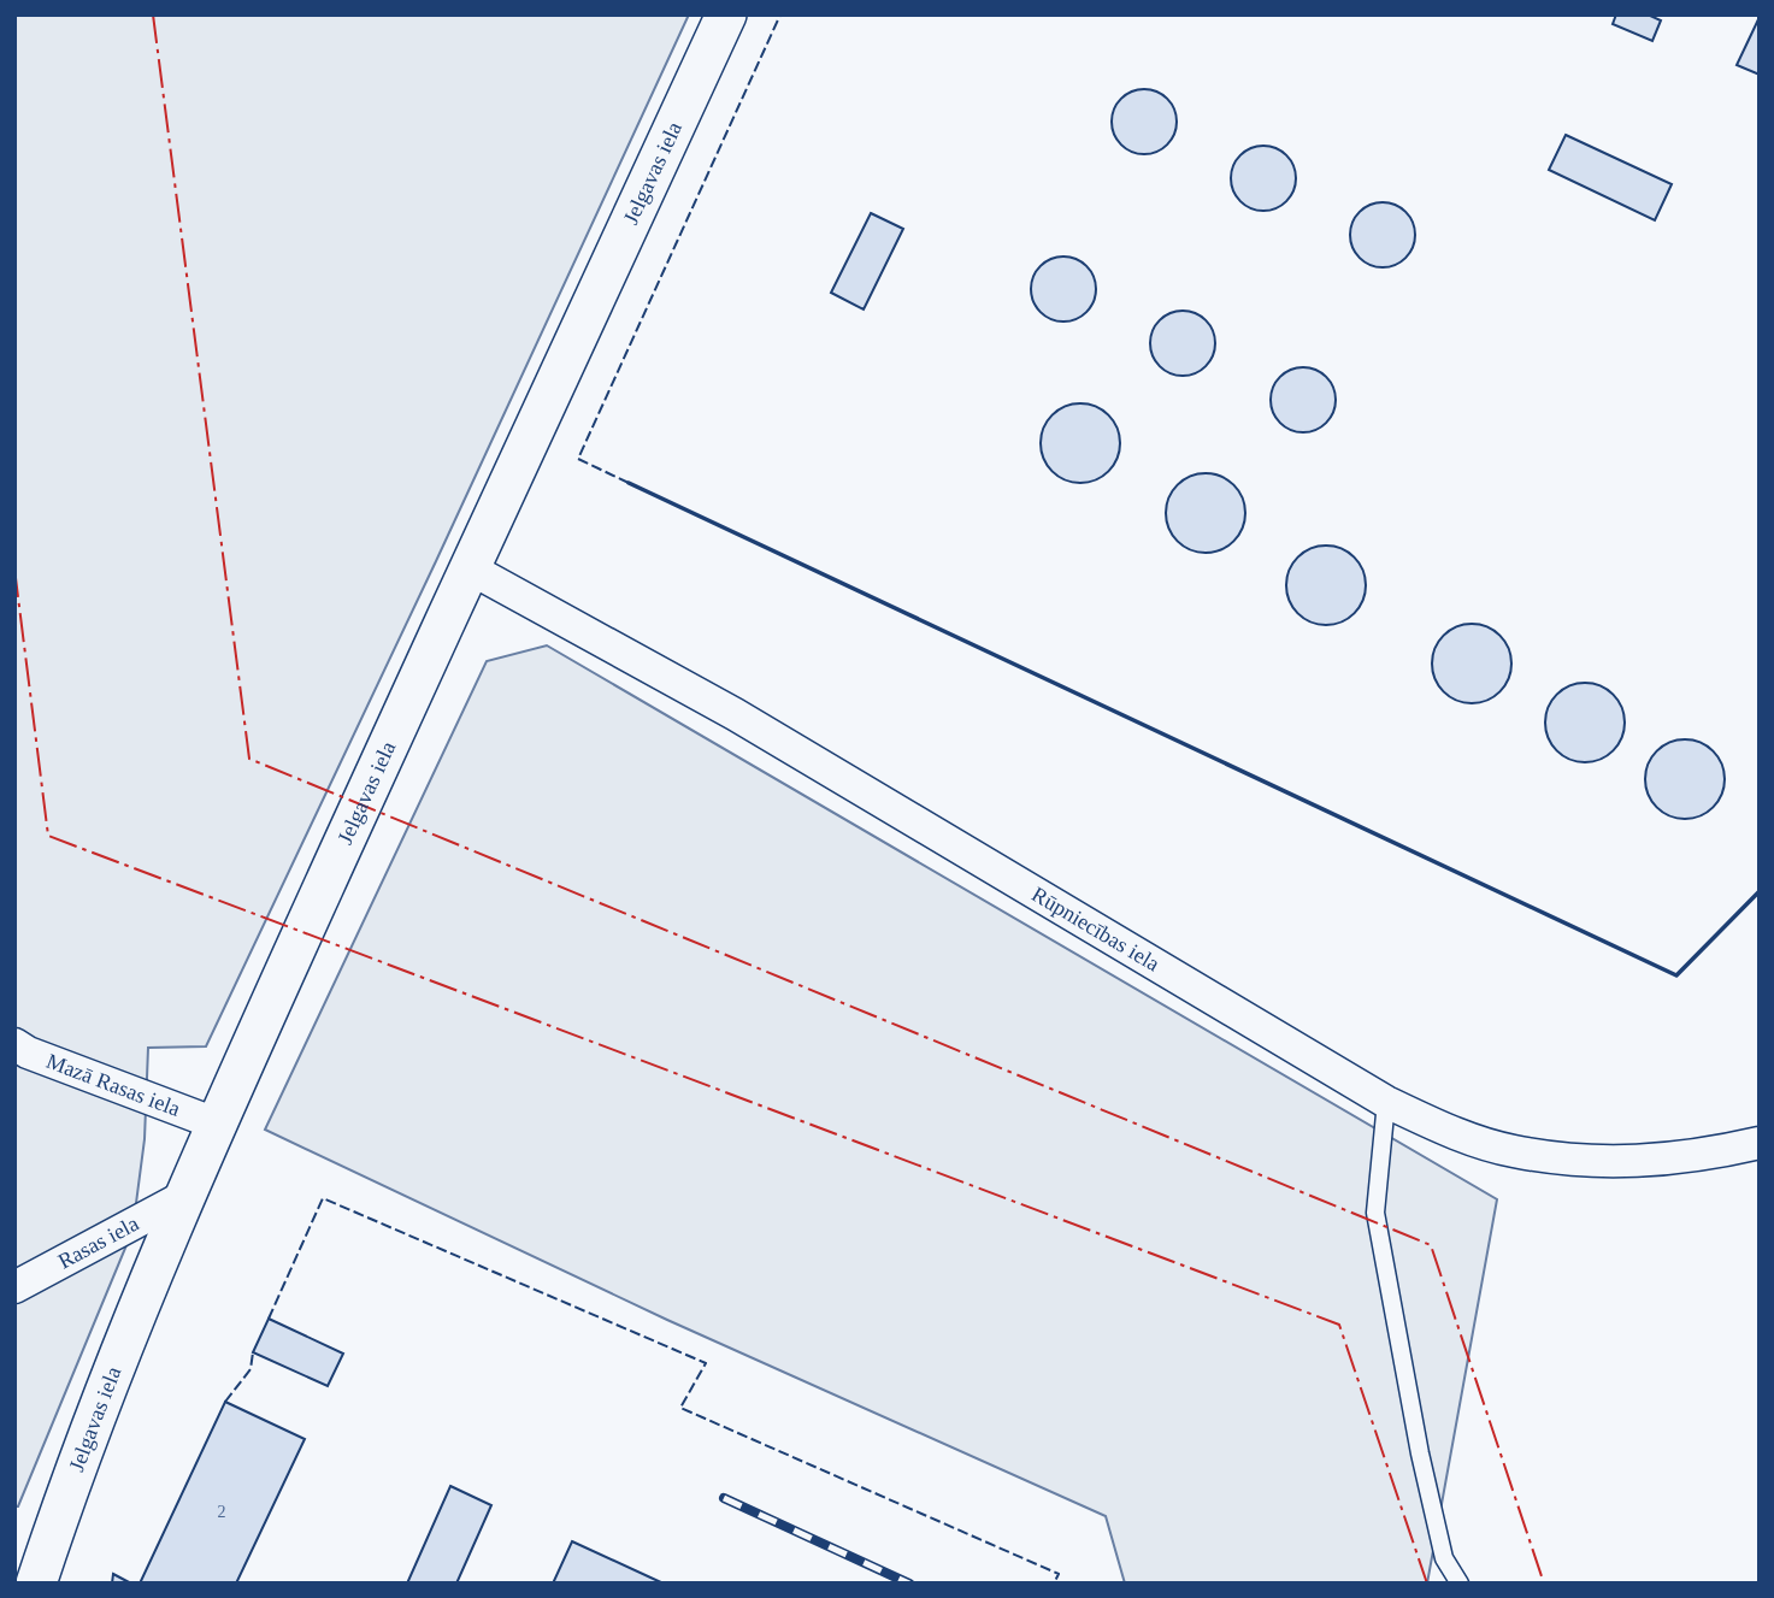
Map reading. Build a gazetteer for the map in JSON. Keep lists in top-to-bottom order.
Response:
{
  "streets": {
    "street": [
      "Jelgavas iela",
      "Rūpniecības iela",
      "Mazā Rasas iela",
      "Rasas iela"
    ]
  },
  "crossings": [
    ["Jelgavas iela", "Rūpniecības iela"],
    ["Jelgavas iela", "Mazā Rasas iela"],
    ["Jelgavas iela", "Rasas iela"]
  ],
  "house_numbers": ["2"]
}
